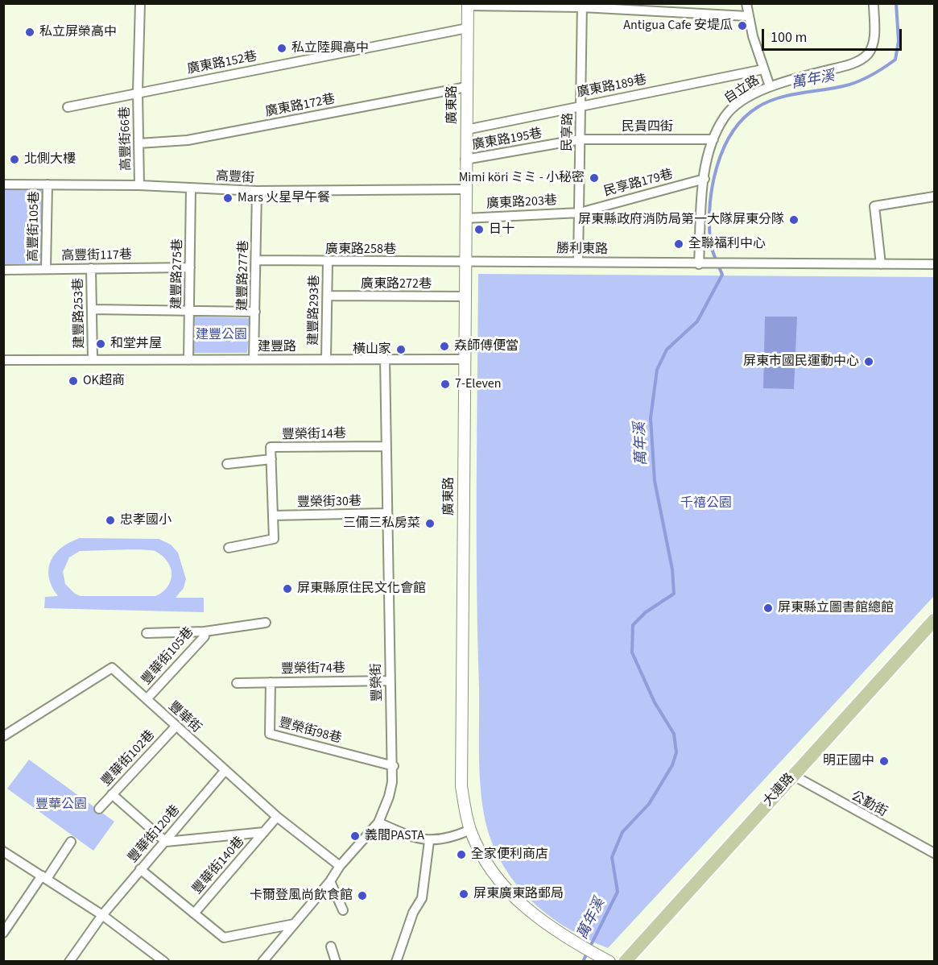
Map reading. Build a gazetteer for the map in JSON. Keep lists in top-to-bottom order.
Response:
{
  "streets": {
    "main road": ["大連路"],
    "street": [
      "廣東路152巷",
      "廣東路189巷",
      "自立路",
      "廣東路",
      "廣東路172巷",
      "民貴四街",
      "民享路",
      "高豐街66巷",
      "廣東路195巷",
      "高豐街",
      "民享路179巷",
      "廣東路203巷",
      "高豐街105巷",
      "廣東路258巷",
      "勝利東路",
      "高豐街117巷",
      "建豐路275巷",
      "建豐路277巷",
      "廣東路272巷",
      "建豐路293巷",
      "建豐路253巷",
      "建豐路",
      "豐榮街14巷",
      "豐榮街30巷",
      "豐華街105巷",
      "豐榮街74巷",
      "豐榮街",
      "豐華街",
      "豐榮街98巷",
      "豐華街102巷",
      "公勤街",
      "豐華街120巷",
      "豐華街140巷"
    ]
  },
  "crossings": [
    ["廣東路152巷", "廣東路"],
    ["廣東路152巷", "高豐街66巷"],
    ["廣東路189巷", "廣東路"],
    ["廣東路189巷", "民享路"],
    ["自立路", "民貴四街"],
    ["自立路", "民享路179巷"],
    ["自立路", "勝利東路"],
    ["廣東路", "廣東路172巷"],
    ["廣東路", "廣東路195巷"],
    ["廣東路", "高豐街"],
    ["廣東路", "廣東路203巷"],
    ["廣東路", "廣東路258巷"],
    ["廣東路", "勝利東路"],
    ["廣東路", "廣東路272巷"],
    ["廣東路", "建豐路"],
    ["廣東路172巷", "高豐街66巷"],
    ["民貴四街", "民享路"],
    ["民貴四街", "廣東路195巷"],
    ["民享路", "廣東路195巷"],
    ["民享路", "民享路179巷"],
    ["民享路", "廣東路203巷"],
    ["民享路", "勝利東路"],
    ["高豐街66巷", "高豐街"],
    ["高豐街", "高豐街105巷"],
    ["高豐街", "建豐路275巷"],
    ["高豐街", "建豐路277巷"],
    ["民享路179巷", "廣東路203巷"],
    ["高豐街105巷", "高豐街117巷"],
    ["廣東路258巷", "勝利東路"],
    ["廣東路258巷", "建豐路277巷"],
    ["廣東路258巷", "建豐路293巷"],
    ["高豐街117巷", "建豐路275巷"],
    ["高豐街117巷", "建豐路253巷"],
    ["建豐路275巷", "建豐路"],
    ["建豐路277巷", "建豐路"],
    ["廣東路272巷", "建豐路293巷"],
    ["建豐路293巷", "建豐路"],
    ["建豐路253巷", "建豐路"],
    ["建豐路", "豐榮街"],
    ["豐榮街14巷", "豐榮街"],
    ["豐榮街30巷", "豐榮街"],
    ["豐華街105巷", "豐華街"],
    ["豐榮街74巷", "豐榮街"],
    ["豐榮街74巷", "豐榮街98巷"],
    ["豐榮街", "豐華街"],
    ["豐榮街", "豐榮街98巷"],
    ["豐榮街", "豐華街140巷"],
    ["豐華街", "豐華街102巷"],
    ["豐華街", "豐華街120巷"],
    ["豐華街", "豐華街140巷"],
    ["大連路", "公勤街"]
  ],
  "water": ["萬年溪"],
  "parks": ["建豐公園", "千禧公園", "豐華公園"],
  "places": [
    "Antigua Cafe 安堤瓜",
    "私立屏榮高中",
    "私立陸興高中",
    "北側大樓",
    "Mimi köri ミミ - 小秘密",
    "Mars 火星早午餐",
    "屏東縣政府消防局第一大隊屏東分隊",
    "日十",
    "全聯福利中心",
    "和堂丼屋",
    "𡘙師傅便當",
    "橫山家",
    "屏東市國民運動中心",
    "OK超商",
    "7-Eleven",
    "忠孝國小",
    "三倆三私房菜",
    "屏東縣原住民文化會館",
    "屏東縣立圖書館總館",
    "明正國中",
    "義間PASTA",
    "全家便利商店",
    "屏東廣東路郵局",
    "卡爾登風尚飲食館"
  ],
  "scale_bar": "100 m"
}
